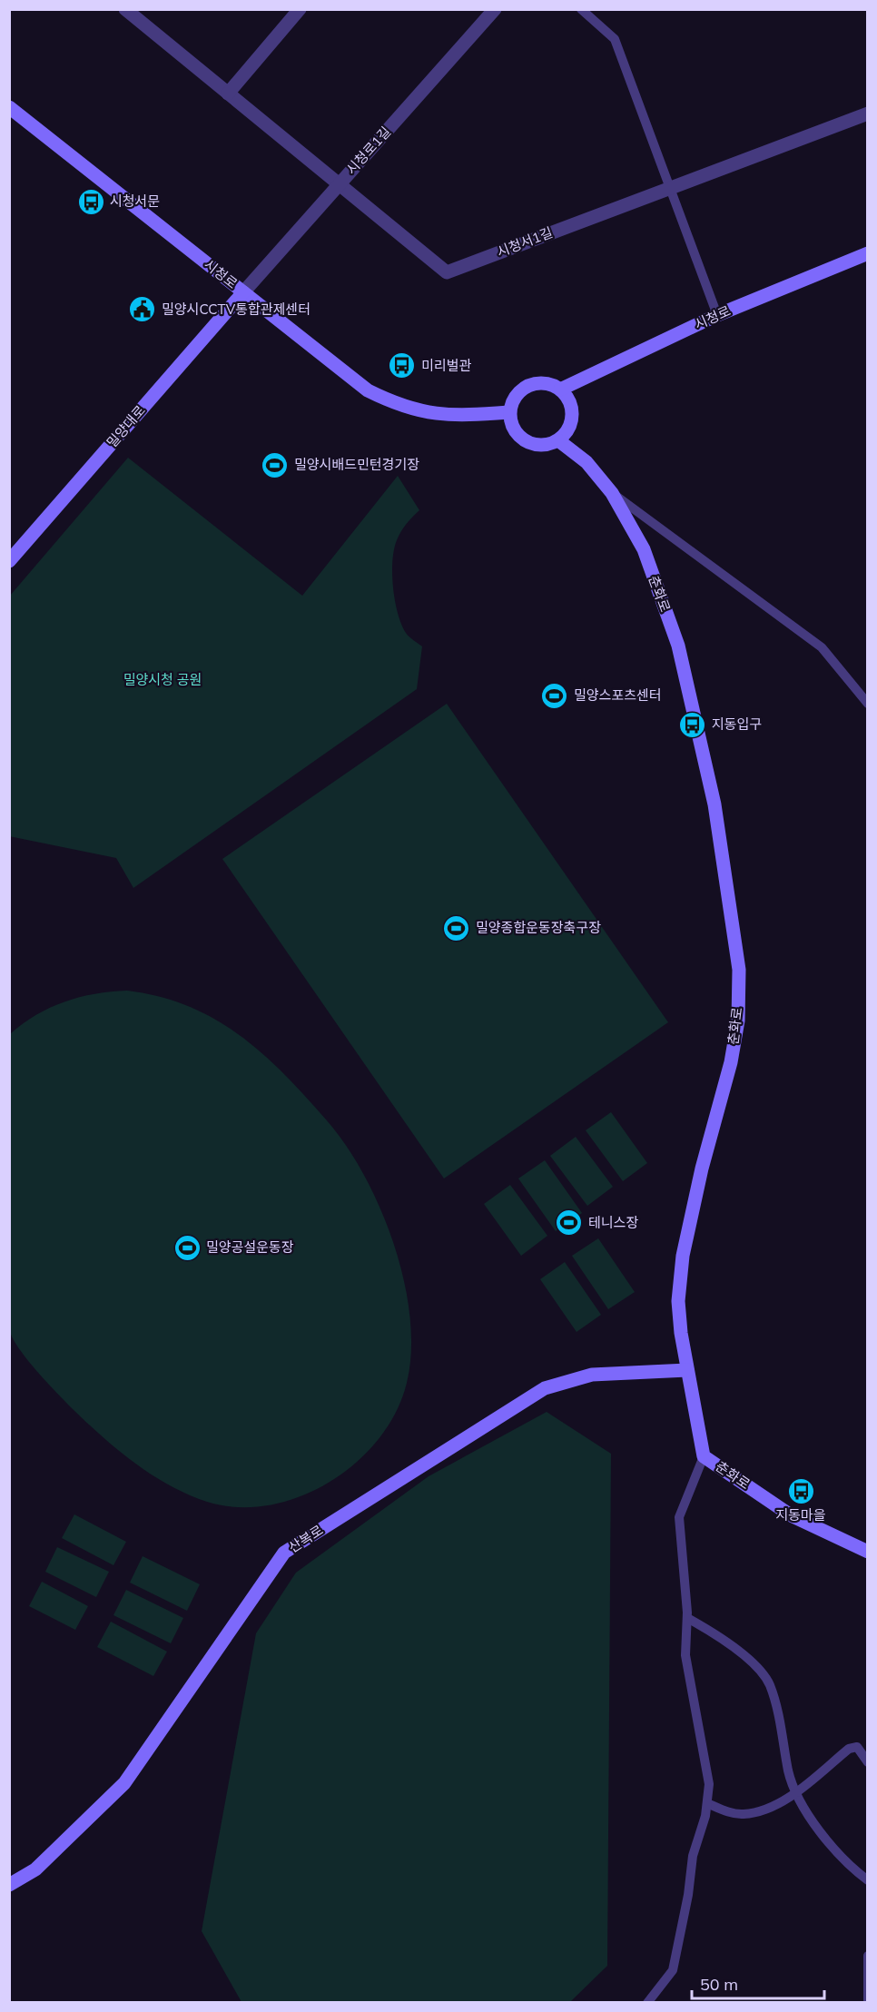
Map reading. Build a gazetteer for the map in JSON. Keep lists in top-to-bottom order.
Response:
{
  "streets": {
    "street": [
      "시청로1길",
      "시청서1길",
      "시청로",
      "밀양대로",
      "춘화로",
      "산복로"
    ]
  },
  "crossings": [
    ["시청로1길", "시청서1길"],
    ["시청로1길", "시청로"],
    ["시청로1길", "밀양대로"],
    ["시청로", "밀양대로"],
    ["시청로", "춘화로"],
    ["춘화로", "산복로"]
  ],
  "parks": ["밀양시청 공원"],
  "places": {
    "bus stop": [
      "시청서문",
      "미리벌관",
      "지동입구",
      "지동마을"
    ],
    "public building": ["밀양시CCTV통합관제센터"],
    "sports": [
      "밀양시배드민턴경기장",
      "밀양스포츠센터",
      "밀양종합운동장축구장",
      "테니스장",
      "밀양공설운동장"
    ]
  },
  "scale_bar": "50 m"
}
